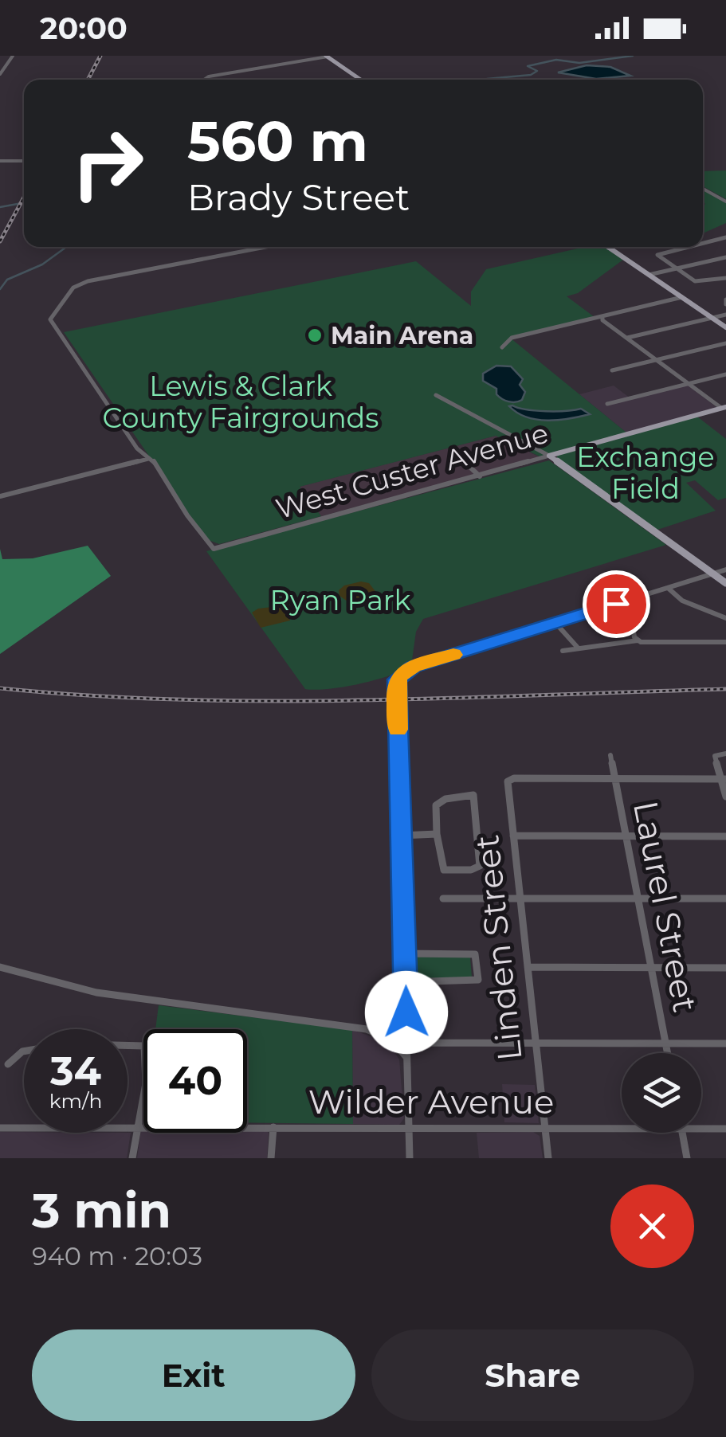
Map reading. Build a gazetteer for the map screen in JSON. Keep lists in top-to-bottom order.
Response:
{
  "streets": {
    "main road": ["West Custer Avenue"],
    "street": ["Laurel Street", "Linden Street", "Wilder Avenue"]
  },
  "crossings": [
    ["Laurel Street", "Linden Street"],
    ["Linden Street", "Wilder Avenue"]
  ],
  "parks": ["Lewis & Clark County Fairgrounds", "Exchange Field", "Ryan Park"],
  "places": ["Main Arena"],
  "page": {
    "status": "20:00",
    "turn": ["560 m", "Brady Street"],
    "speed": "34 km/h",
    "limit": "40",
    "heading": ["3 min", "940 m · 20:03"],
    "buttons": ["Exit", "Share"]
  }
}
